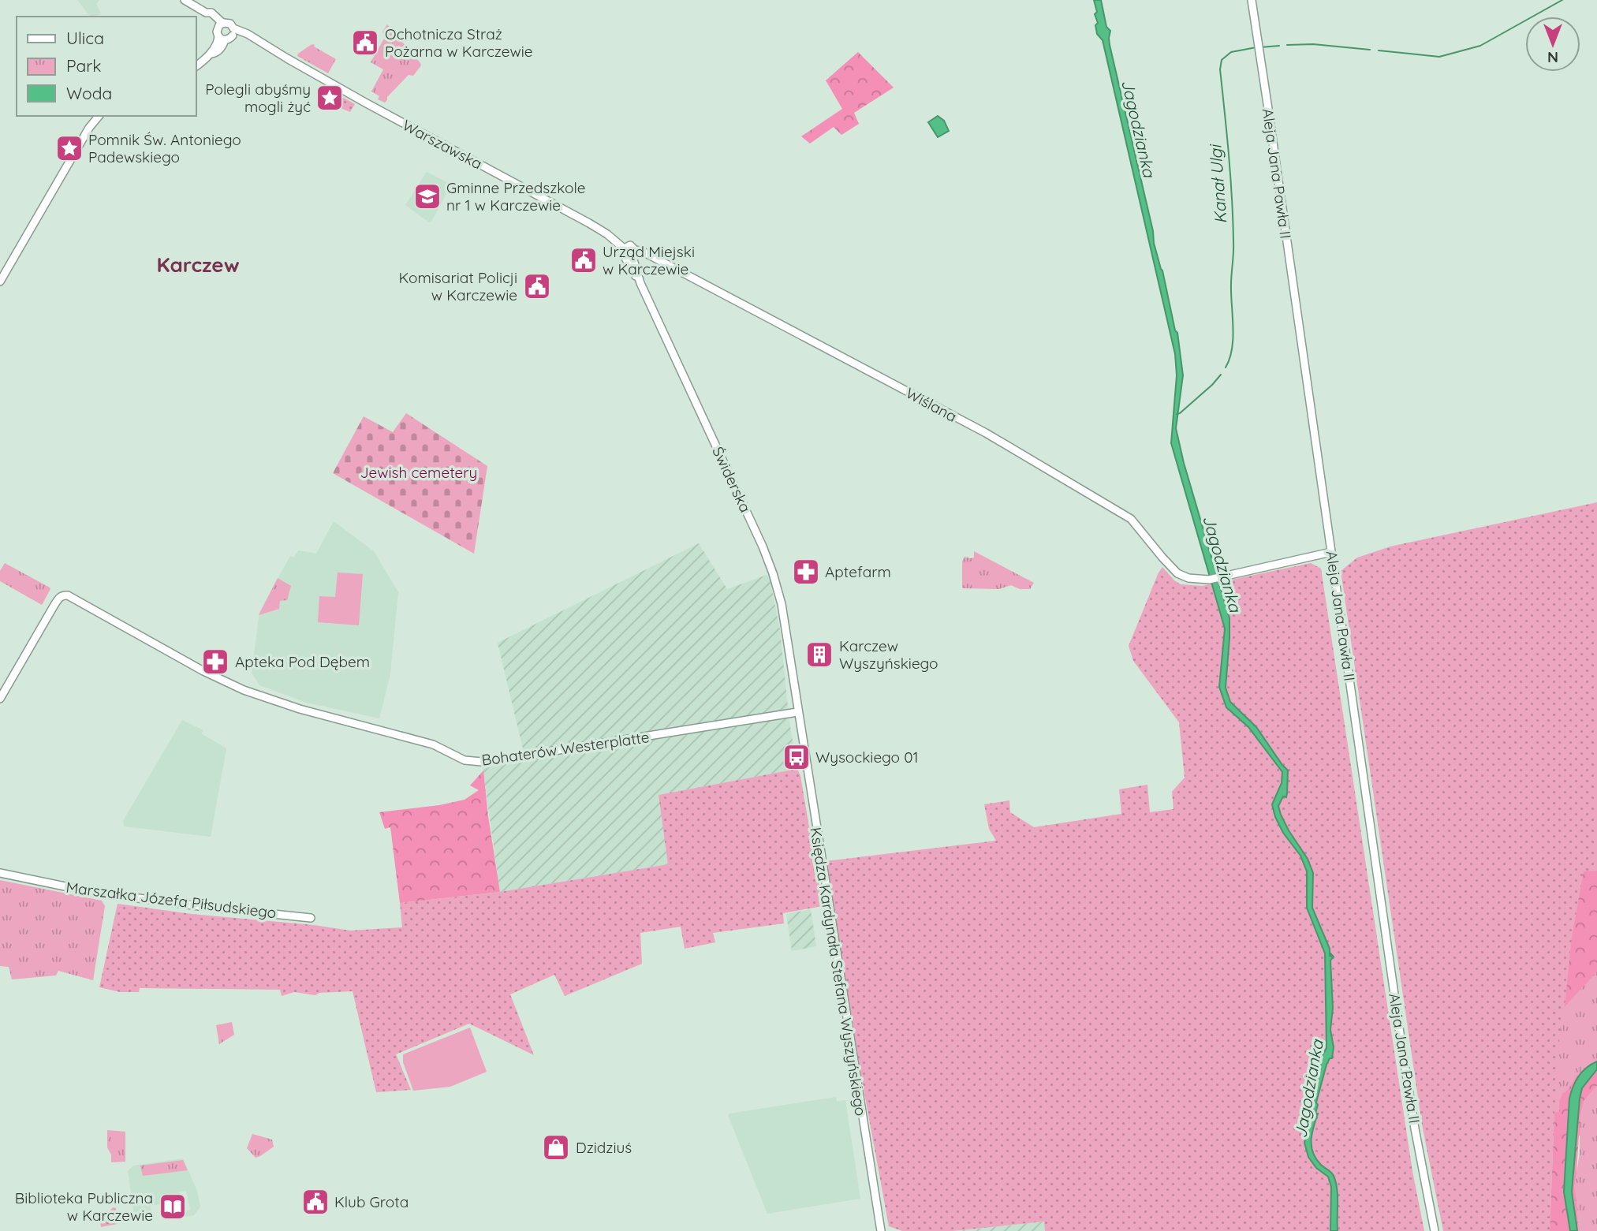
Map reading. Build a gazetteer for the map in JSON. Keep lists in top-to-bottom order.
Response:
{
  "streets": {
    "street": [
      "Warszawska",
      "Aleja Jana Pawła II",
      "Wiślana",
      "Świderska",
      "Bohaterów Westerplatte",
      "Marszałka Józefa Piłsudskiego",
      "Księdza Kardynała Stefana Wyszyńskiego"
    ]
  },
  "crossings": [
    ["Warszawska", "Wiślana"],
    ["Aleja Jana Pawła II", "Wiślana"],
    ["Wiślana", "Świderska"],
    ["Świderska", "Bohaterów Westerplatte"],
    ["Świderska", "Księdza Kardynała Stefana Wyszyńskiego"],
    ["Bohaterów Westerplatte", "Księdza Kardynała Stefana Wyszyńskiego"]
  ],
  "districts": ["Karczew"],
  "water": ["Jagodzianka", "Kanał Ulgi"],
  "parks": ["Jewish cemetery"],
  "places": {
    "public building": [
      "Ochotnicza Straż Pożarna w Karczewie",
      "Urząd Miejski w Karczewie",
      "Komisariat Policji w Karczewie",
      "Klub Grota"
    ],
    "place": ["Polegli abyśmy mogli żyć", "Pomnik Św. Antoniego Padewskiego"],
    "school or university": ["Gminne Przedszkole nr 1 w Karczewie"],
    "pharmacy": ["Aptefarm", "Apteka Pod Dębem"],
    "building": ["Karczew Wyszyńskiego"],
    "bus stop": ["Wysockiego 01"],
    "shop": ["Dzidziuś"],
    "library": ["Biblioteka Publiczna w Karczewie"]
  },
  "legend": ["Ulica", "Park", "Woda"],
  "north": "bottom"
}
